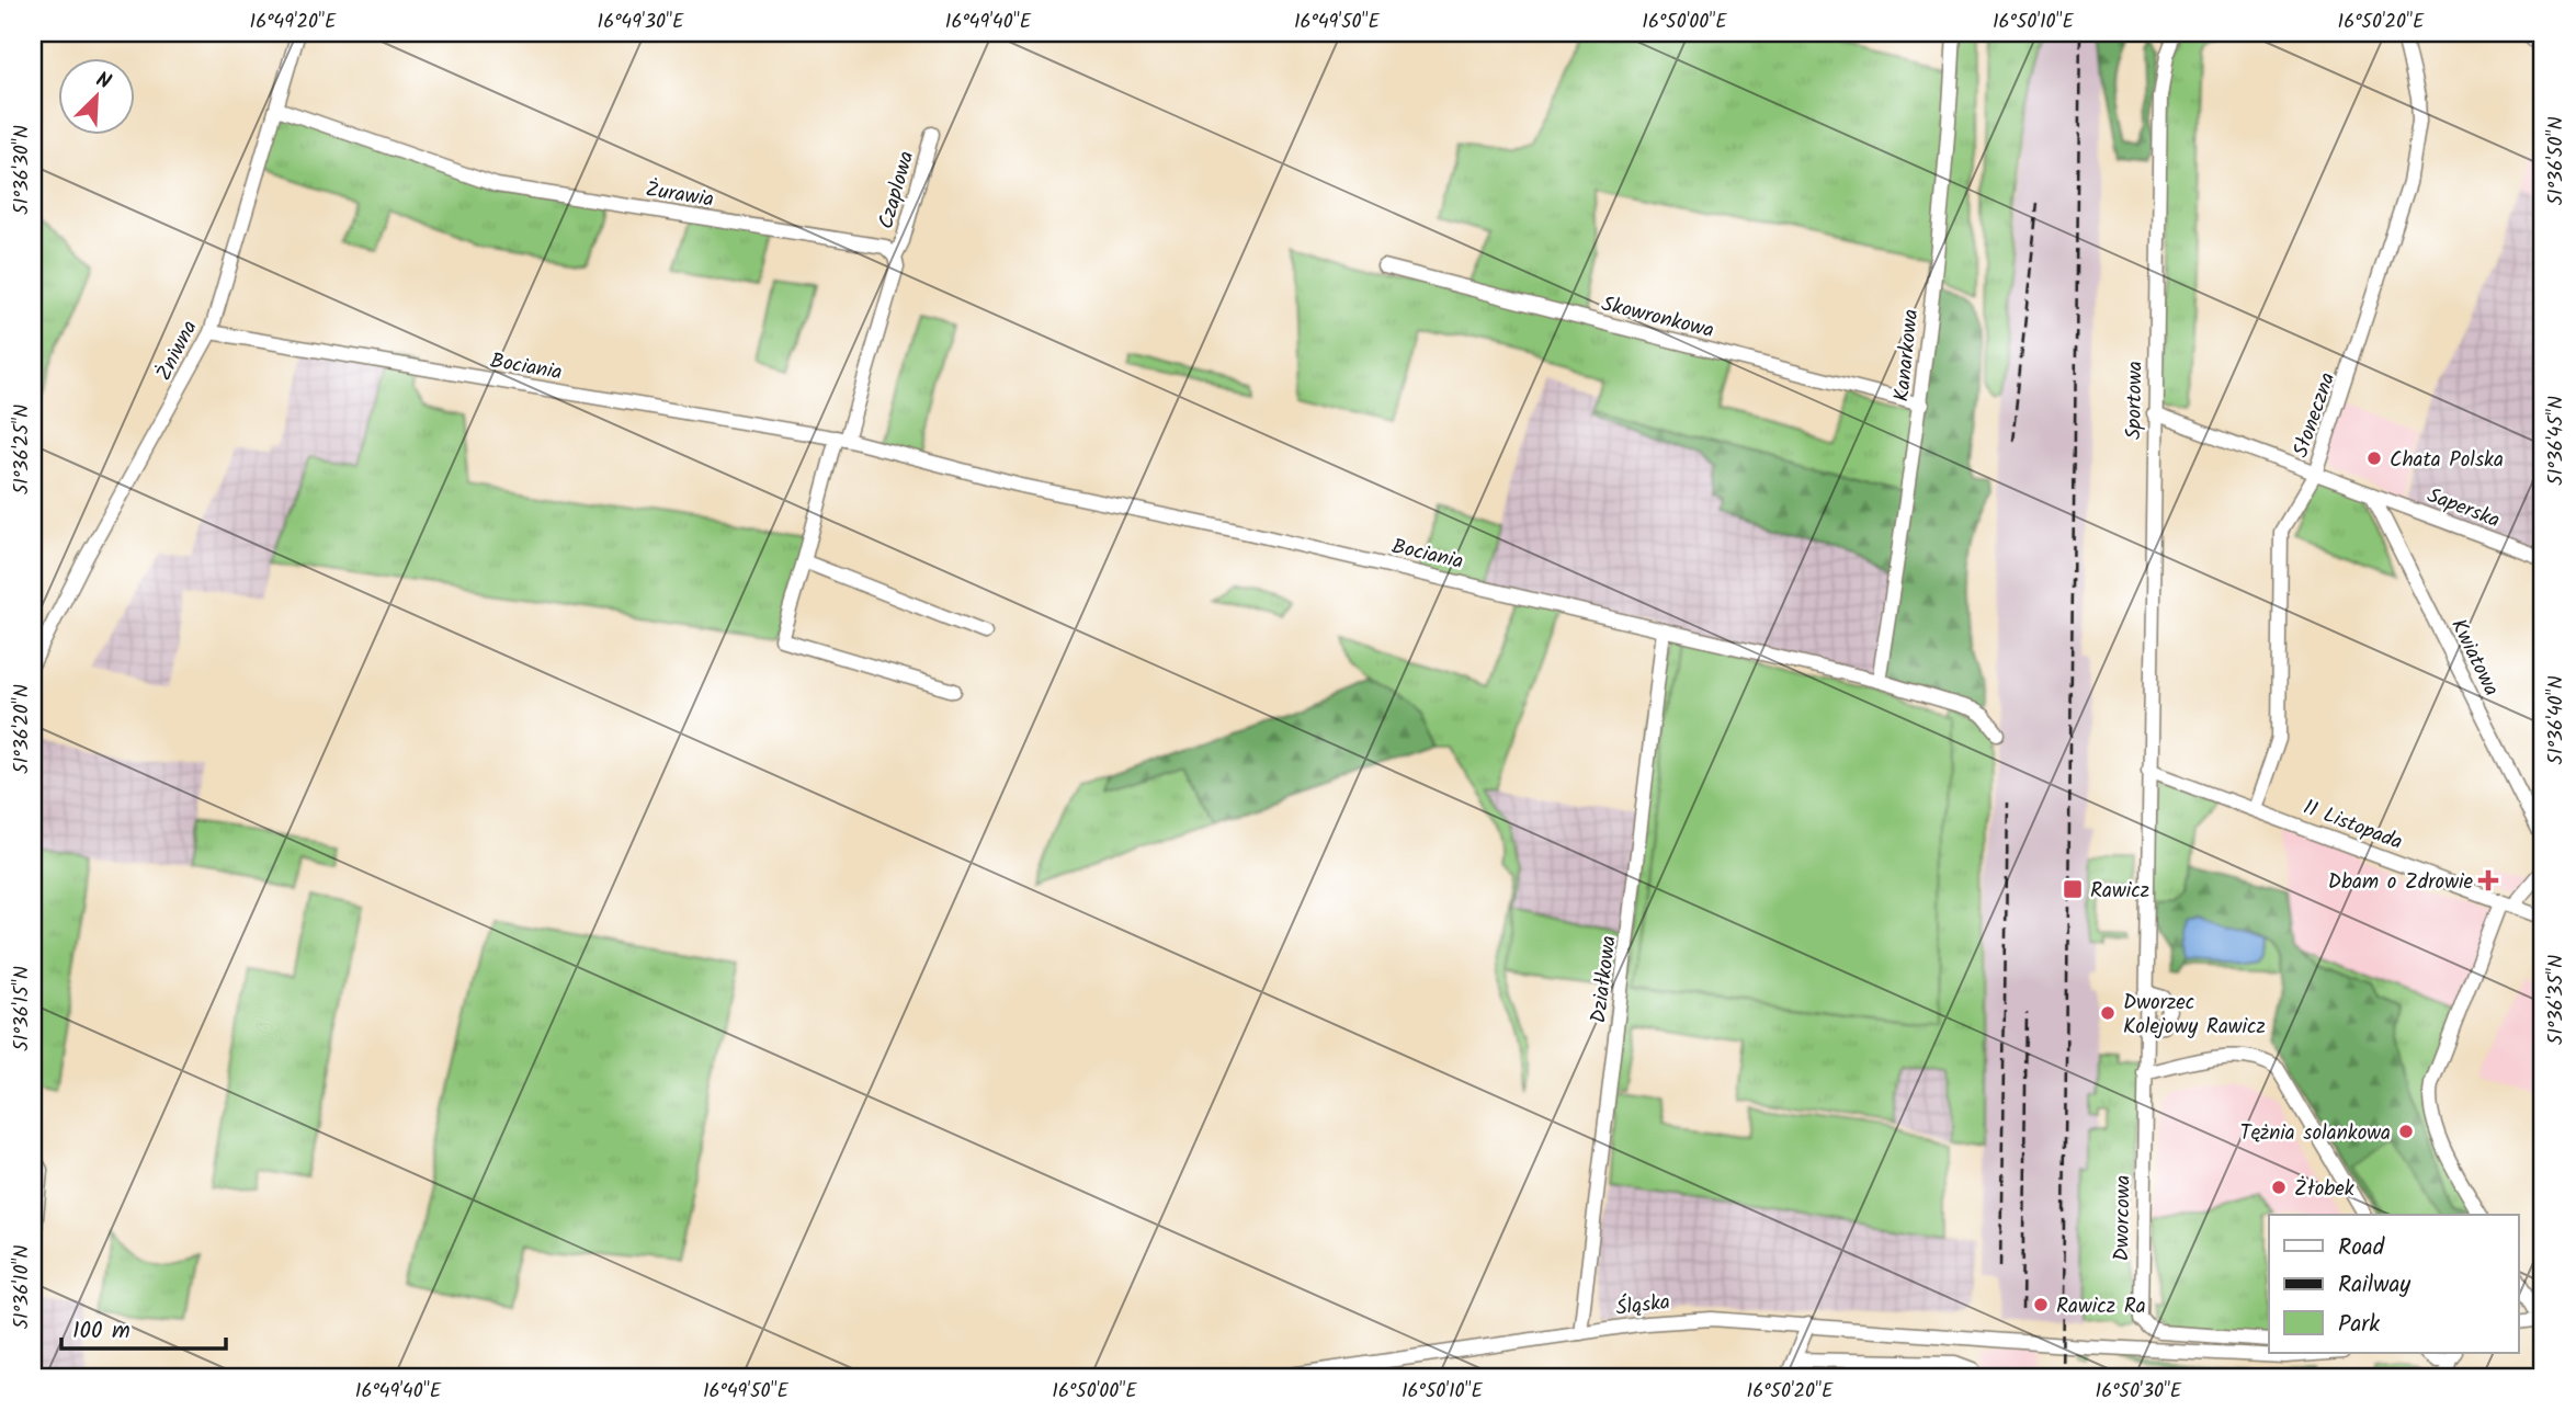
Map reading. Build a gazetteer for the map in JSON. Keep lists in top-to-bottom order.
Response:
{
  "streets": {
    "street": [
      "Czaplowa",
      "Żurawia",
      "Skowronkowa",
      "Żniwna",
      "Kanarkowa",
      "Bociania",
      "Sportowa",
      "Słoneczna",
      "Saperska",
      "Kwiatowa",
      "11 Listopada",
      "Działkowa",
      "Dworcowa",
      "Śląska"
    ]
  },
  "crossings": [
    ["Czaplowa", "Żurawia"],
    ["Żurawia", "Żniwna"],
    ["Skowronkowa", "Kanarkowa"],
    ["Żniwna", "Bociania"],
    ["Kanarkowa", "Bociania"],
    ["Bociania", "Działkowa"],
    ["Sportowa", "Saperska"],
    ["Sportowa", "11 Listopada"],
    ["Sportowa", "Dworcowa"],
    ["Słoneczna", "Saperska"],
    ["Słoneczna", "11 Listopada"],
    ["Saperska", "Kwiatowa"],
    ["11 Listopada", "Dworcowa"],
    ["Działkowa", "Śląska"]
  ],
  "places": {
    "other": [
      "Chata Polska",
      "Dworzec Kolejowy Rawicz",
      "Tężnia solankowa",
      "Żłobek",
      "Rawicz Ra"
    ],
    "health": ["Dbam o Zdrowie"],
    "transit": ["Rawicz"]
  },
  "legend": ["Road", "Railway", "Park"],
  "scale_bar": "100 m",
  "north": "top right",
  "coordinates": [
    "16°49'20\"E",
    "16°49'30\"E",
    "16°49'40\"E",
    "16°49'50\"E",
    "16°50'00\"E",
    "16°50'10\"E",
    "16°50'20\"E",
    "51°36'50\"N",
    "51°36'30\"N",
    "51°36'45\"N",
    "51°36'25\"N",
    "51°36'40\"N",
    "51°36'20\"N",
    "51°36'35\"N",
    "51°36'15\"N",
    "51°36'10\"N",
    "16°50'30\"E"
  ]
}
